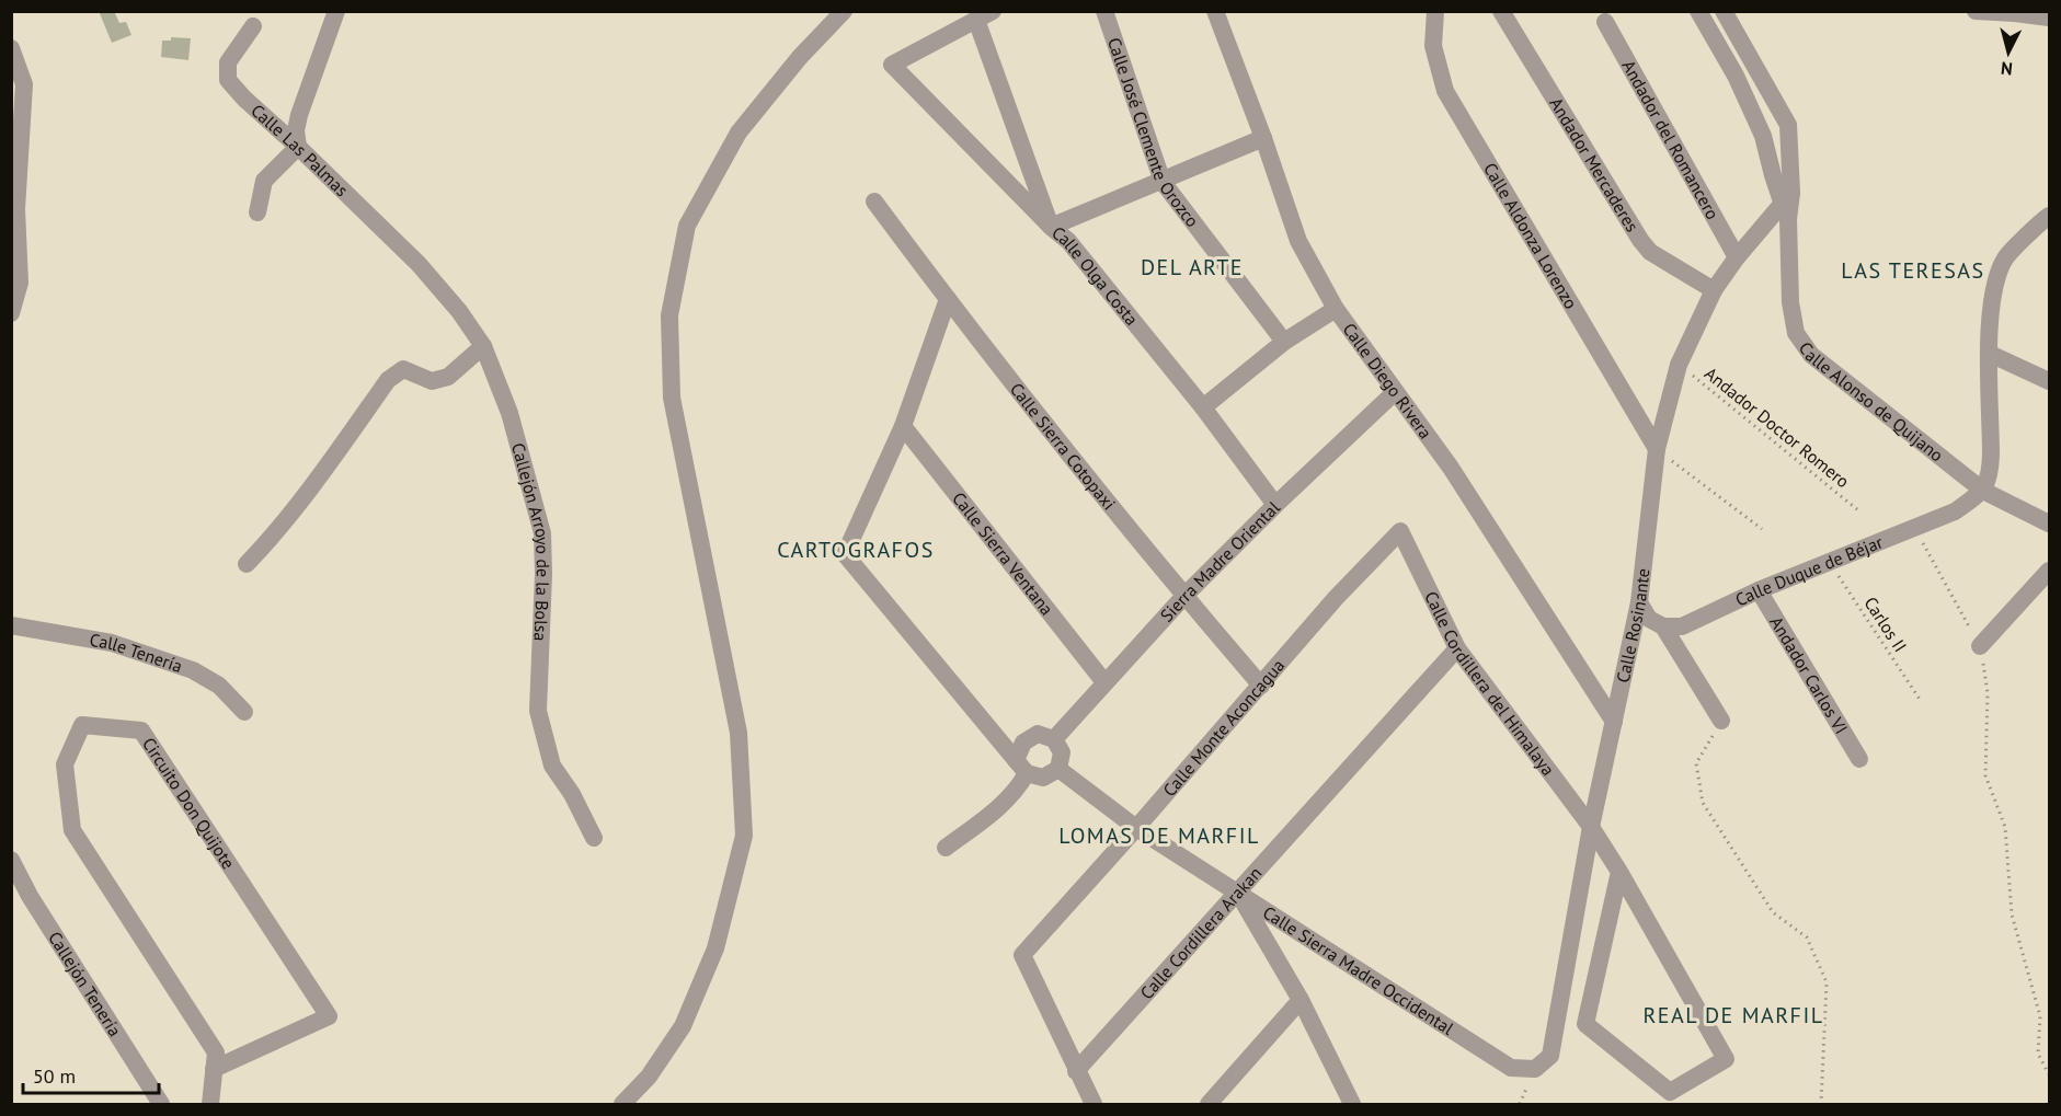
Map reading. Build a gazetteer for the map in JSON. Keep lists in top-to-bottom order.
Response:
{
  "streets": {
    "street": [
      "Calle José Clemente Orozco",
      "Andador del Romancero",
      "Calle Las Palmas",
      "Andador Mercaderes",
      "Calle Aldonza Lorenzo",
      "Calle Olga Costa",
      "Calle Diego Rivera",
      "Calle Alonso de Quijano",
      "Calle Sierra Cotopaxi",
      "Callejón Arroyo de la Bolsa",
      "Calle Sierra Ventana",
      "Sierra Madre Oriental",
      "Calle Duque de Béjar",
      "Calle Rosinante",
      "Calle Tenería",
      "Andador Carlos VI",
      "Calle Cordillera del Himalaya",
      "Calle Monte Aconcagua",
      "Circuito Don Quijote",
      "Calle Cordillera Arakan",
      "Calle Sierra Madre Occidental",
      "Callejón Tenería"
    ],
    "path": ["Andador Doctor Romero", "Carlos II"]
  },
  "crossings": [
    ["Andador del Romancero", "Calle Rosinante"],
    ["Calle Las Palmas", "Callejón Arroyo de la Bolsa"],
    ["Andador Mercaderes", "Calle Rosinante"],
    ["Calle Aldonza Lorenzo", "Calle Rosinante"],
    ["Calle Olga Costa", "Sierra Madre Oriental"],
    ["Calle Diego Rivera", "Sierra Madre Oriental"],
    ["Calle Diego Rivera", "Calle Rosinante"],
    ["Calle Alonso de Quijano", "Calle Duque de Béjar"],
    ["Calle Alonso de Quijano", "Calle Rosinante"],
    ["Andador Doctor Romero", "Calle Rosinante"],
    ["Calle Sierra Cotopaxi", "Sierra Madre Oriental"],
    ["Calle Sierra Cotopaxi", "Calle Monte Aconcagua"],
    ["Calle Sierra Ventana", "Sierra Madre Oriental"],
    ["Sierra Madre Oriental", "Calle Sierra Madre Occidental"],
    ["Calle Duque de Béjar", "Carlos II"],
    ["Calle Duque de Béjar", "Andador Carlos VI"],
    ["Calle Rosinante", "Calle Cordillera del Himalaya"],
    ["Calle Rosinante", "Calle Sierra Madre Occidental"],
    ["Calle Cordillera del Himalaya", "Calle Monte Aconcagua"],
    ["Calle Cordillera del Himalaya", "Calle Cordillera Arakan"],
    ["Calle Monte Aconcagua", "Calle Cordillera Arakan"],
    ["Calle Monte Aconcagua", "Calle Sierra Madre Occidental"],
    ["Calle Cordillera Arakan", "Calle Sierra Madre Occidental"]
  ],
  "districts": [
    "DEL ARTE",
    "LAS TERESAS",
    "CARTOGRAFOS",
    "LOMAS DE MARFIL",
    "REAL DE MARFIL"
  ],
  "scale_bar": "50 m",
  "north": "bottom"
}
